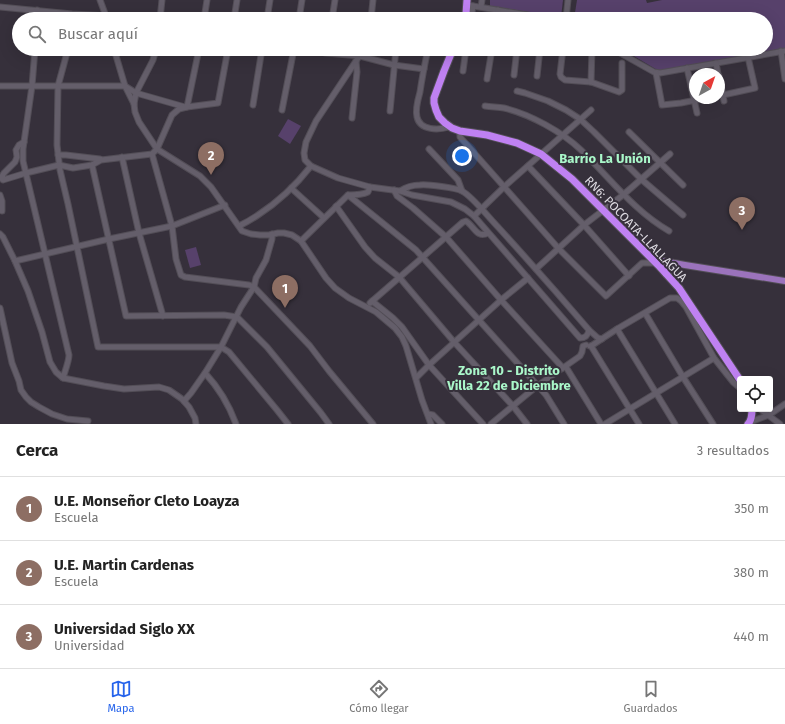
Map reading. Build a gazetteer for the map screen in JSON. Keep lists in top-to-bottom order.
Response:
{
  "streets": {
    "highway": ["RN6: POCOATA-LLALLAGUA"]
  },
  "districts": ["Barrio La Unión", "Zona 10 - Distrito Villa 22 de Diciembre"],
  "north": "top right",
  "page": {
    "search": "Buscar aquí",
    "pins": ["2", "3", "1"],
    "heading": ["Cerca", "3 resultados"],
    "list": [
      {
        "mark": "1",
        "name": "U.E. Monseñor Cleto Loayza",
        "note": "Escuela",
        "value": "350 m"
      },
      {
        "mark": "2",
        "name": "U.E. Martin Cardenas",
        "note": "Escuela",
        "value": "380 m"
      },
      {
        "mark": "3",
        "name": "Universidad Siglo XX",
        "note": "Universidad",
        "value": "440 m"
      }
    ],
    "nav": ["Mapa", "Cómo llegar", "Guardados"]
  }
}
